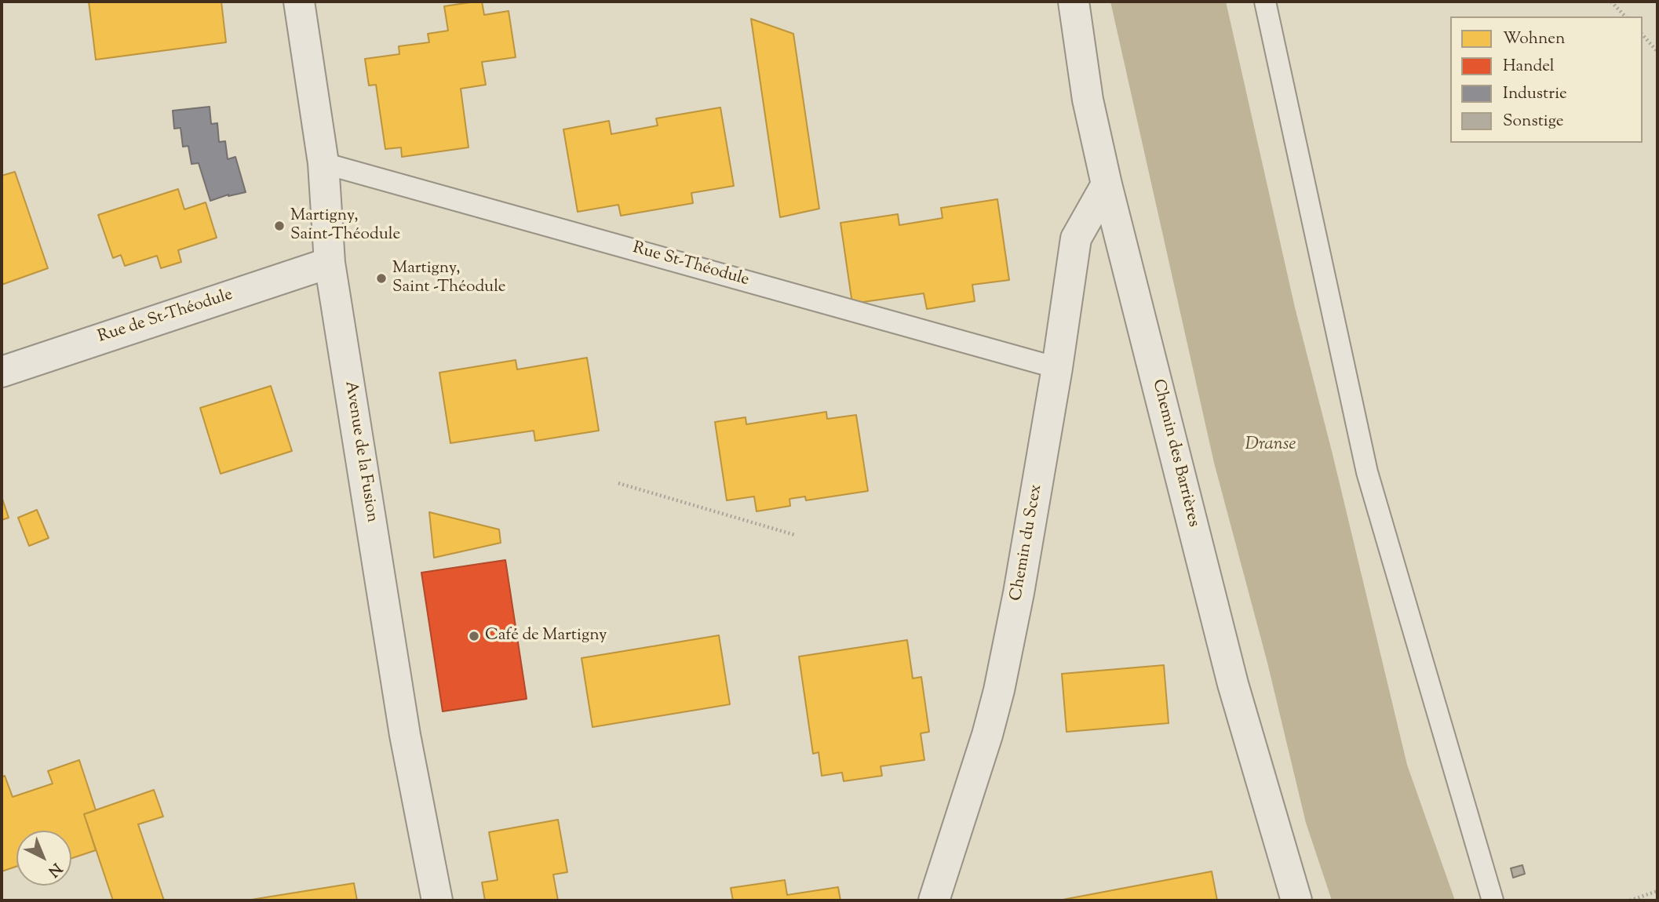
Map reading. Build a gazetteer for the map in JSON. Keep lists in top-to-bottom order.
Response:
{
  "streets": {
    "street": [
      "Rue de St-Théodule",
      "Avenue de la Fusion",
      "Chemin des Barrières",
      "Chemin du Scex"
    ],
    "lane": ["Rue St-Théodule"]
  },
  "crossings": [
    ["Rue St-Théodule", "Avenue de la Fusion"],
    ["Rue St-Théodule", "Chemin du Scex"],
    ["Rue de St-Théodule", "Avenue de la Fusion"],
    ["Chemin des Barrières", "Chemin du Scex"]
  ],
  "water": ["Dranse"],
  "places": ["Martigny, Saint-Théodule", "Martigny, Saint -Théodule", "Café de Martigny"],
  "legend": [
    "Wohnen",
    "Handel",
    "Industrie",
    "Sonstige"
  ],
  "north": "bottom right"
}
